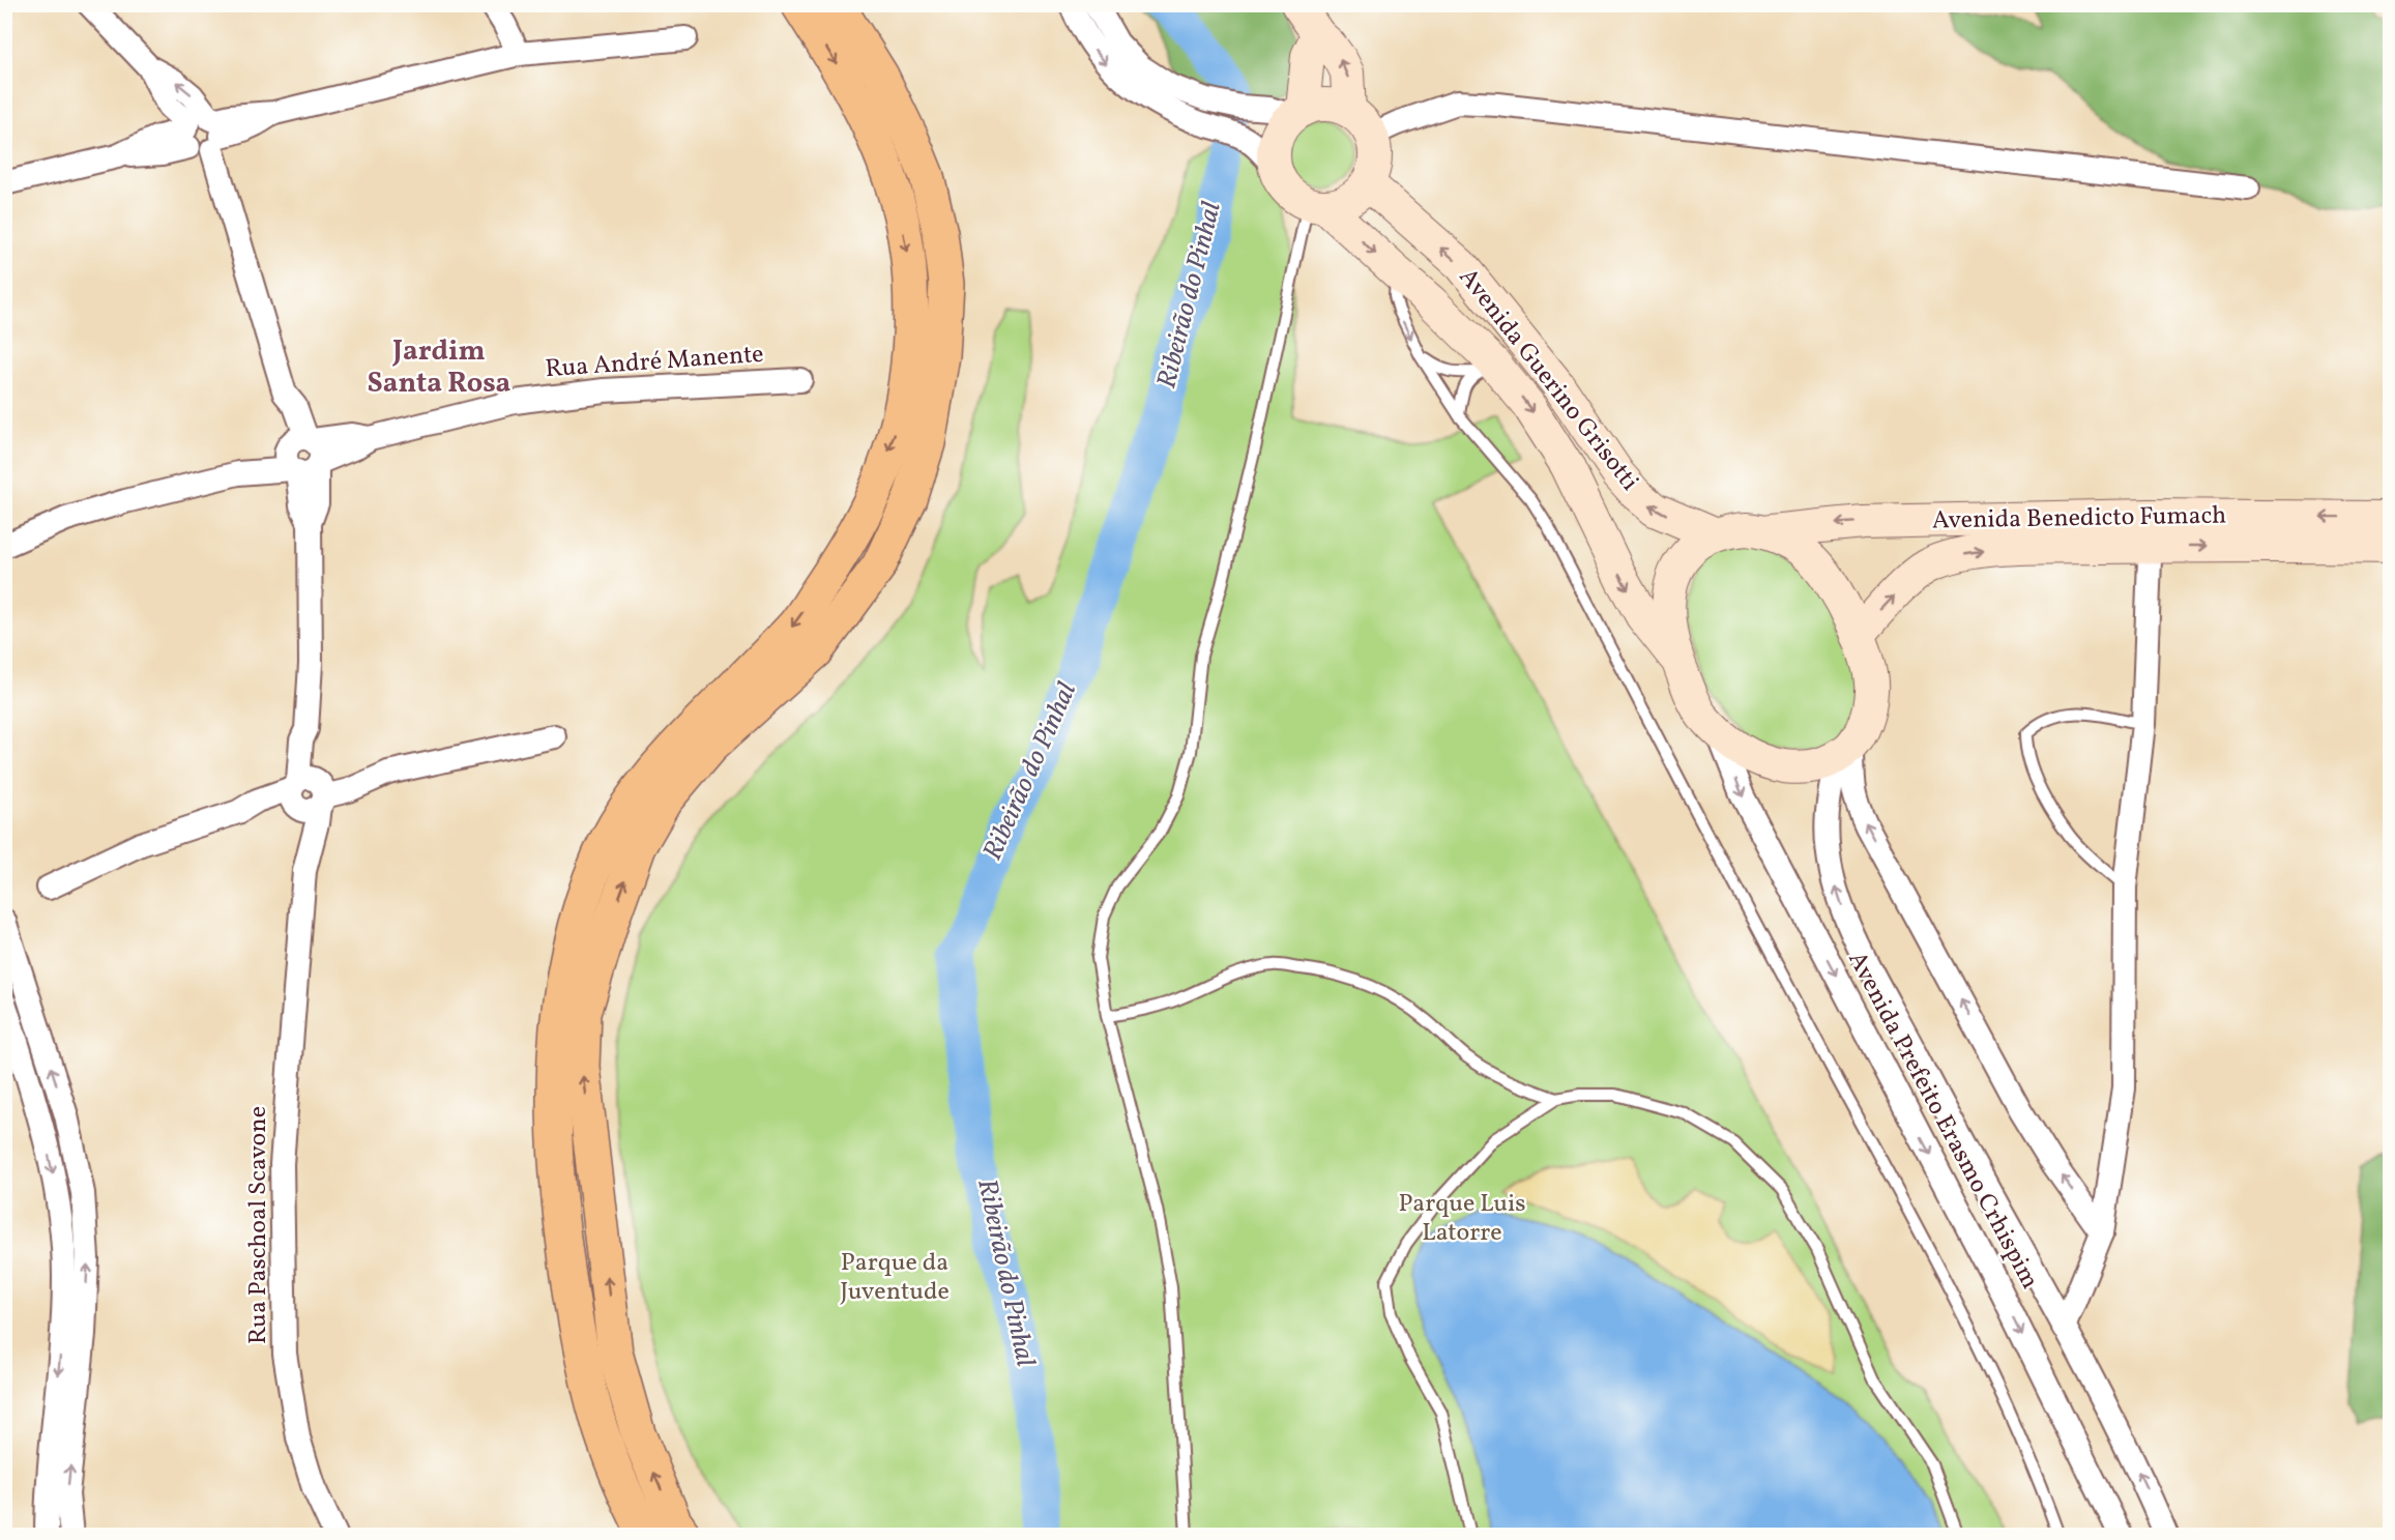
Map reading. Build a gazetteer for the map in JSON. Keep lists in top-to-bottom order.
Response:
{
  "streets": {
    "main road": ["Avenida Guerino Grisotti", "Avenida Benedicto Fumach"],
    "street": ["Rua André Manente", "Avenida Prefeito Erasmo Crhispim", "Rua Paschoal Scavone"]
  },
  "crossings": [
    ["Rua André Manente", "Rua Paschoal Scavone"],
    ["Avenida Guerino Grisotti", "Avenida Benedicto Fumach"],
    ["Avenida Guerino Grisotti", "Avenida Prefeito Erasmo Crhispim"],
    ["Avenida Benedicto Fumach", "Avenida Prefeito Erasmo Crhispim"]
  ],
  "districts": ["Jardim Santa Rosa"],
  "water": ["Ribeirão do Pinhal"],
  "parks": ["Parque Luis Latorre", "Parque da Juventude"]
}
